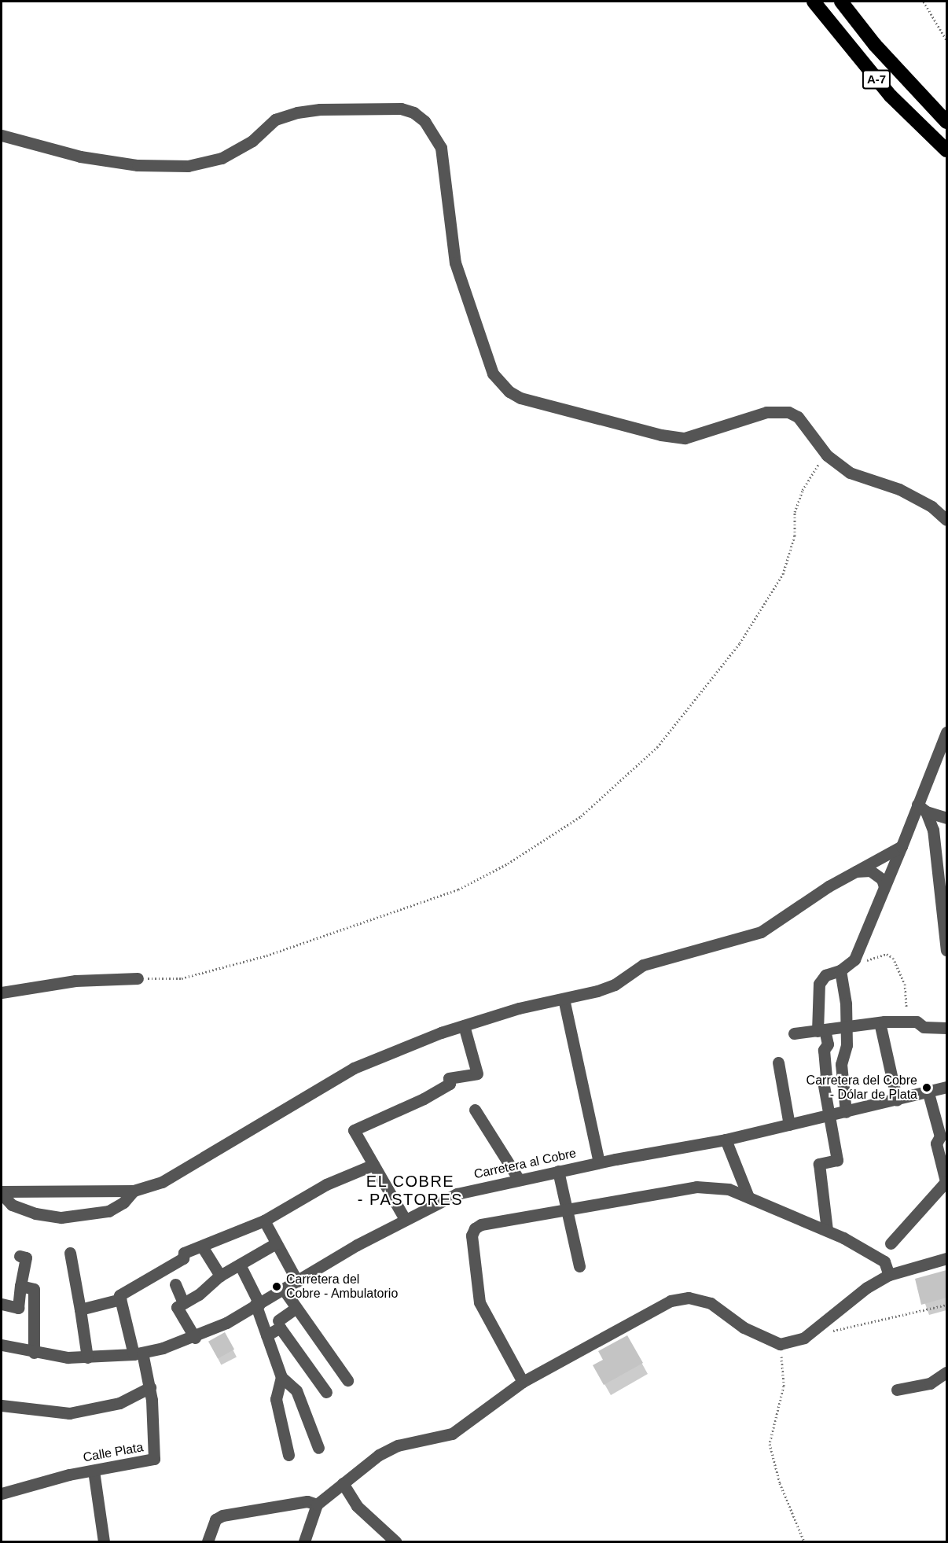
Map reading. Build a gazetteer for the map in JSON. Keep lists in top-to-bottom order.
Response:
{
  "streets": {
    "highway": ["A-7"],
    "street": ["Carretera al Cobre", "Calle Plata"]
  },
  "crossings": [
    ["Carretera al Cobre", "Calle Plata"]
  ],
  "districts": ["EL COBRE - PASTORES"],
  "places": ["Carretera del Cobre - Dólar de Plata", "Carretera del Cobre - Ambulatorio"]
}
